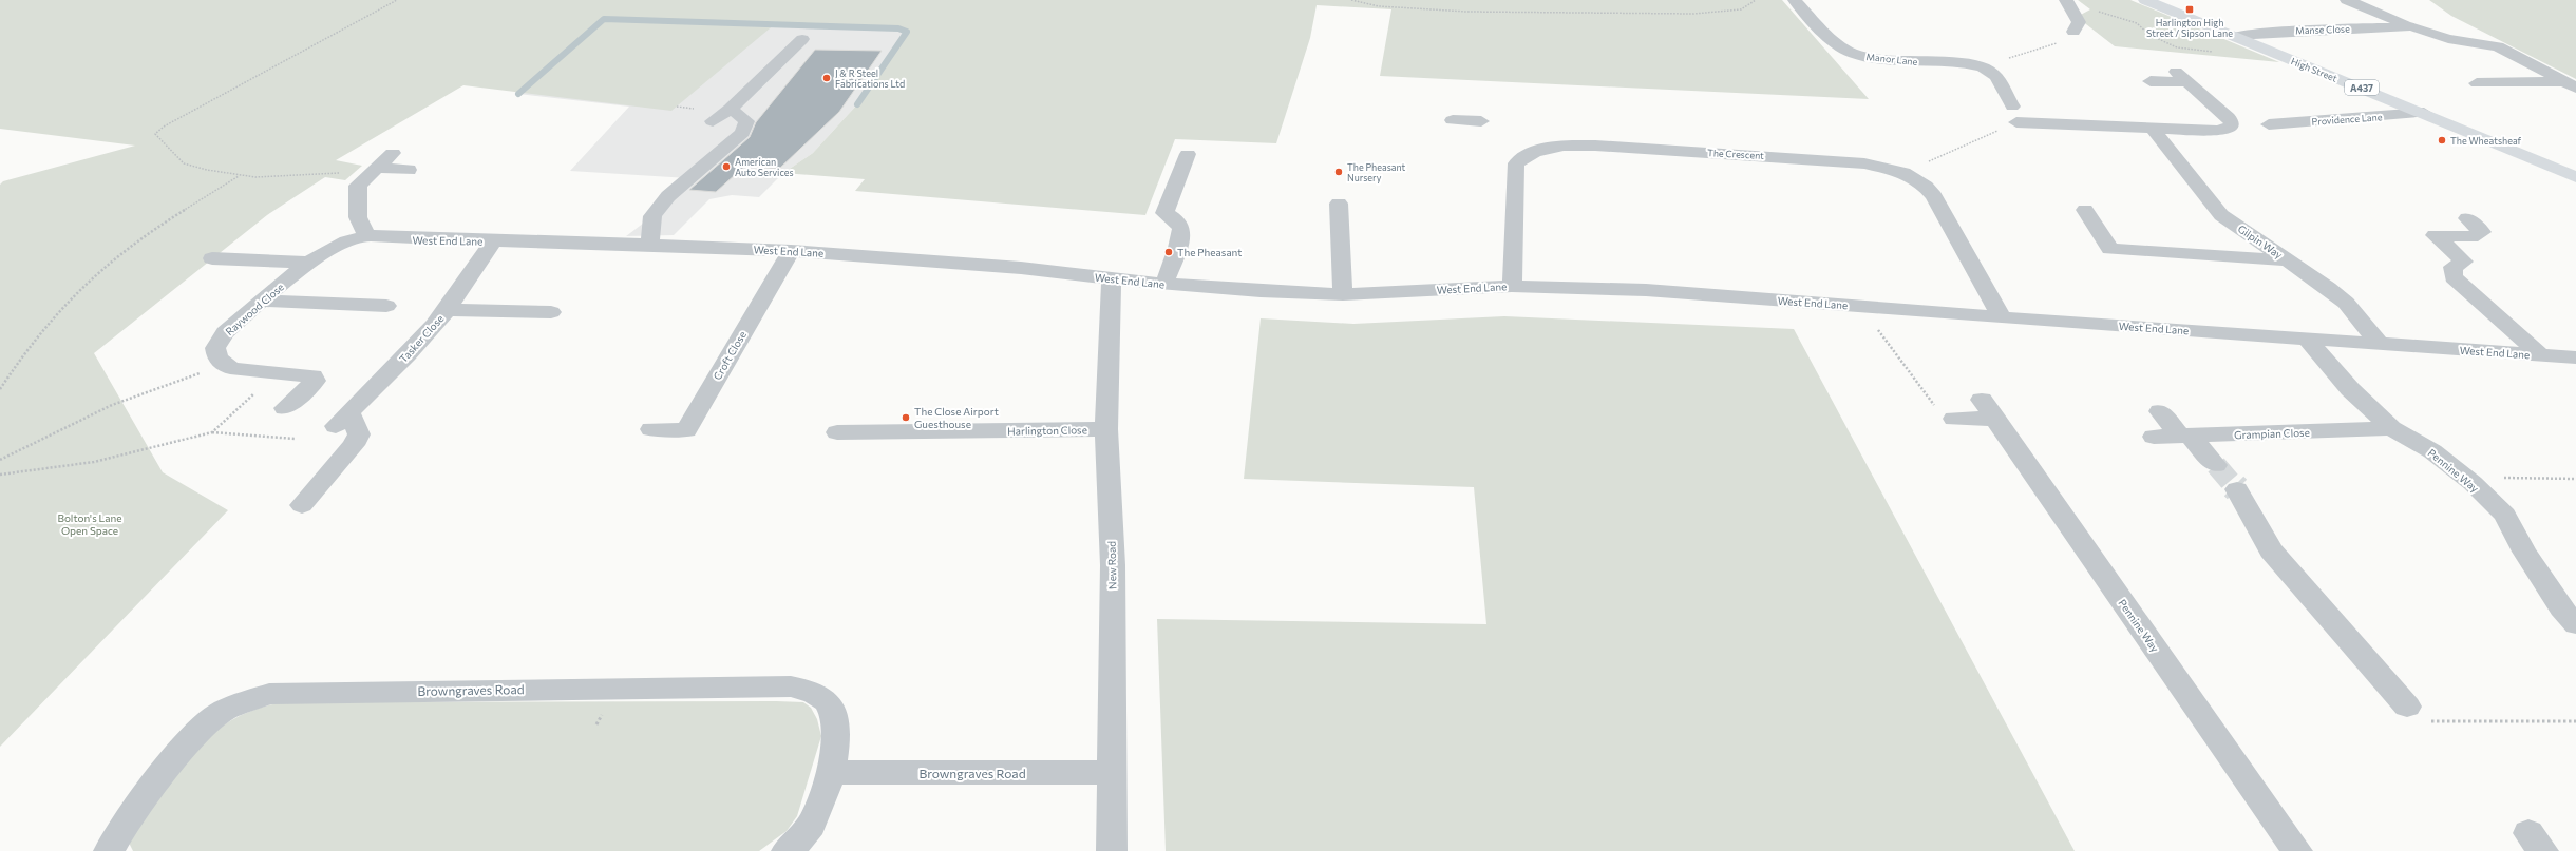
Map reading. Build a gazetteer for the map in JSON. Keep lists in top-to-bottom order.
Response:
{
  "streets": {
    "main road": ["High Street", "A437"],
    "street": [
      "Manse Close",
      "Manor Lane",
      "Providence Lane",
      "The Crescent",
      "West End Lane",
      "Gilpin Way",
      "Raywood Close",
      "Tasker Close",
      "Croft Close",
      "Harlington Close",
      "Grampian Close",
      "Pennine Way",
      "New Road",
      "Browngraves Road"
    ]
  },
  "crossings": [
    ["Manse Close", "High Street"],
    ["High Street", "Providence Lane"],
    ["The Crescent", "West End Lane"],
    ["West End Lane", "Gilpin Way"],
    ["West End Lane", "Raywood Close"],
    ["West End Lane", "Tasker Close"],
    ["West End Lane", "Croft Close"],
    ["West End Lane", "Pennine Way"],
    ["West End Lane", "New Road"],
    ["Harlington Close", "New Road"],
    ["Grampian Close", "Pennine Way"],
    ["New Road", "Browngraves Road"]
  ],
  "parks": ["Bolton's Lane Open Space"],
  "places": {
    "transit": ["Harlington High Street / Sipson Lane"],
    "other": [
      "J & R Steel Fabrications Ltd",
      "The Wheatsheaf",
      "American Auto Services",
      "The Pheasant Nursery",
      "The Pheasant",
      "The Close Airport Guesthouse"
    ]
  }
}
